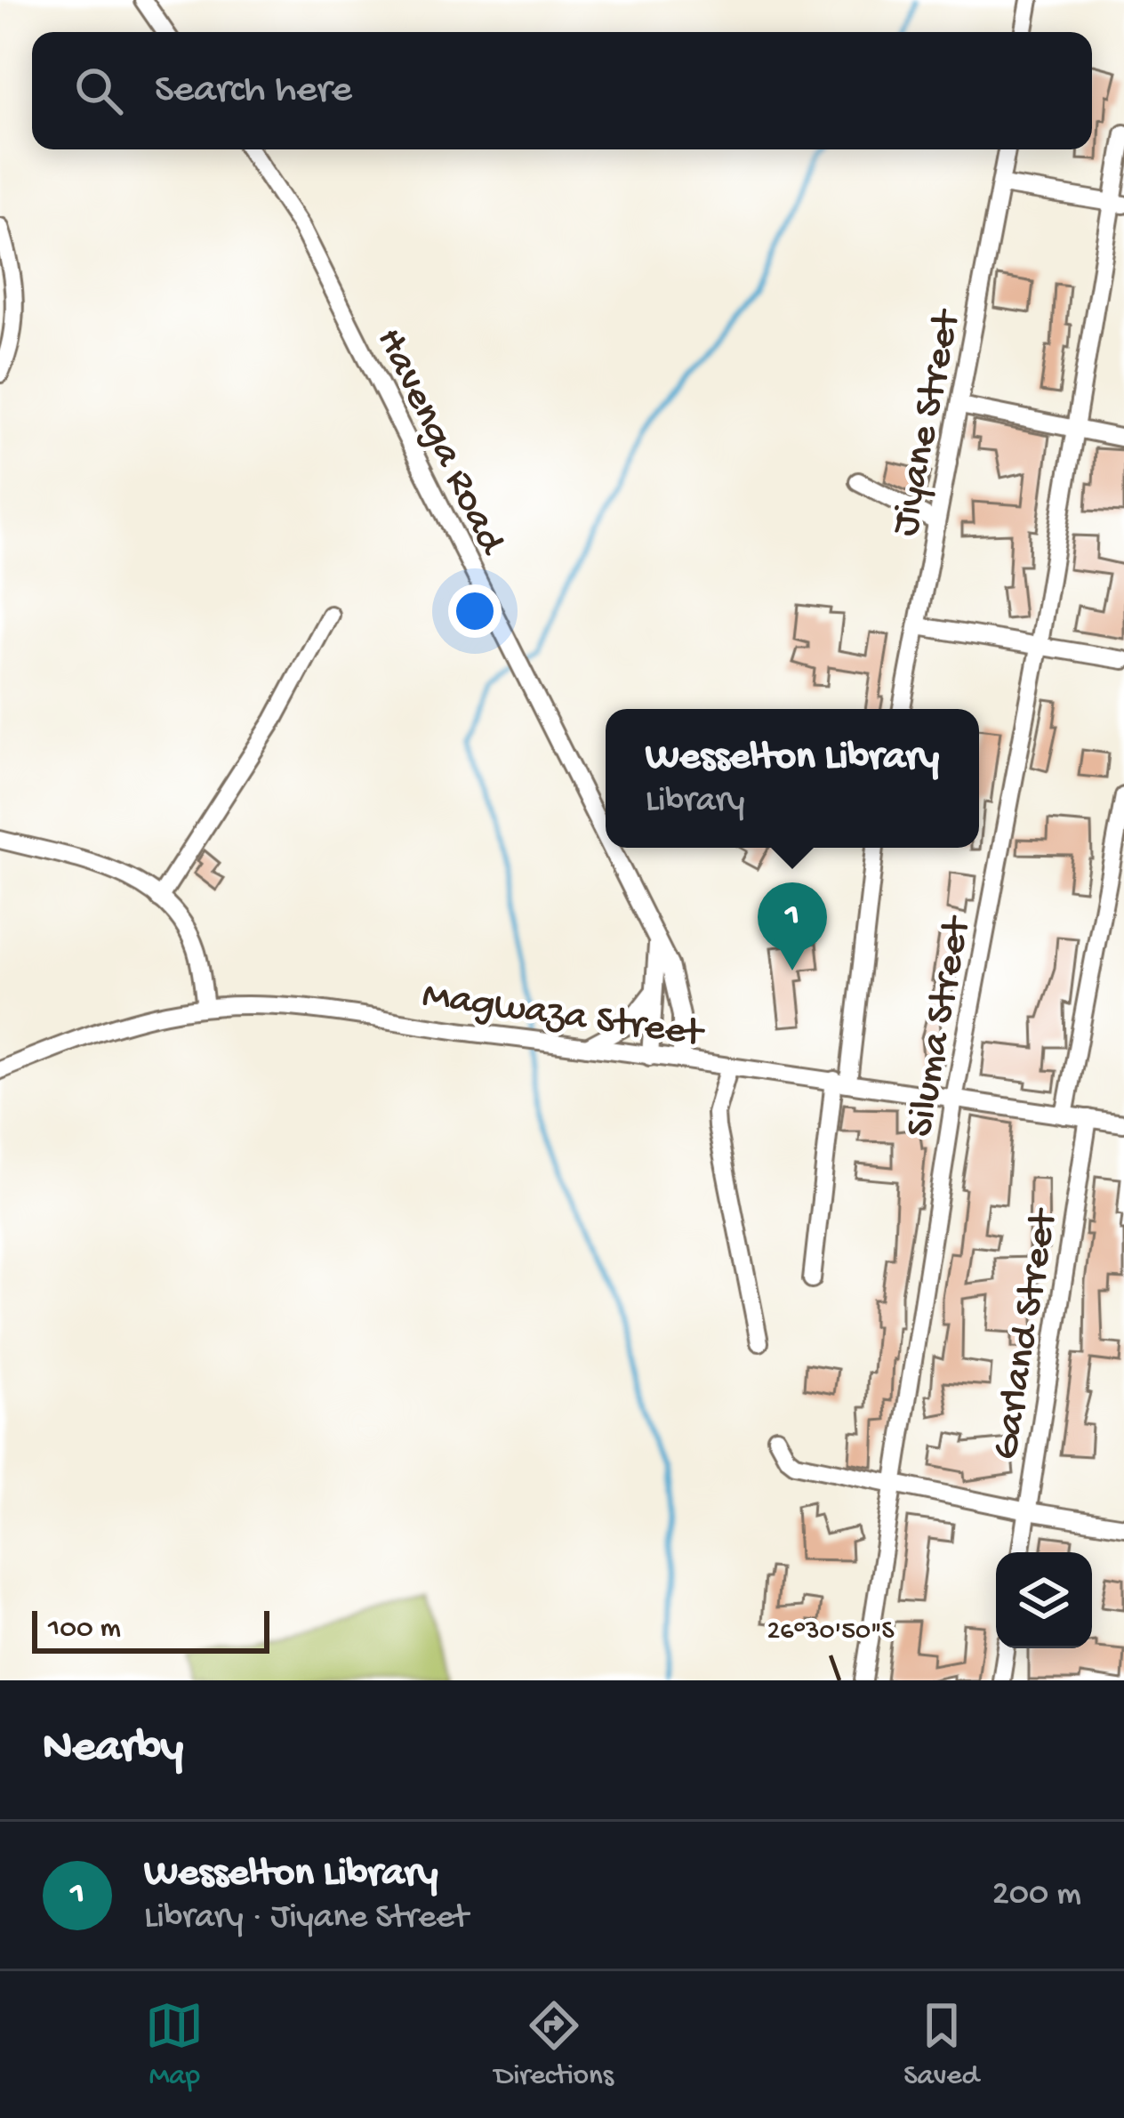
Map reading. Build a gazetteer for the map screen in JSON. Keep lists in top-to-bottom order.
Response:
{
  "streets": {
    "street": [
      "Jiyane Street",
      "Havenga Road",
      "Magwaza Street",
      "Siluma Street",
      "Garland Street"
    ]
  },
  "crossings": [
    ["Havenga Road", "Magwaza Street"],
    ["Magwaza Street", "Siluma Street"],
    ["Magwaza Street", "Garland Street"]
  ],
  "scale_bar": "100 m",
  "page": {
    "search": "Search here",
    "popup": ["Wesselton Library", "Library"],
    "pins": "1",
    "scale": "100 m",
    "heading": "Nearby",
    "list": [
      {
        "mark": "1",
        "name": "Wesselton Library",
        "note": "Library · Jiyane Street",
        "value": "200 m"
      }
    ],
    "nav": ["Map", "Directions", "Saved"]
  },
  "coordinates": ["26°30'50\"S"]
}
